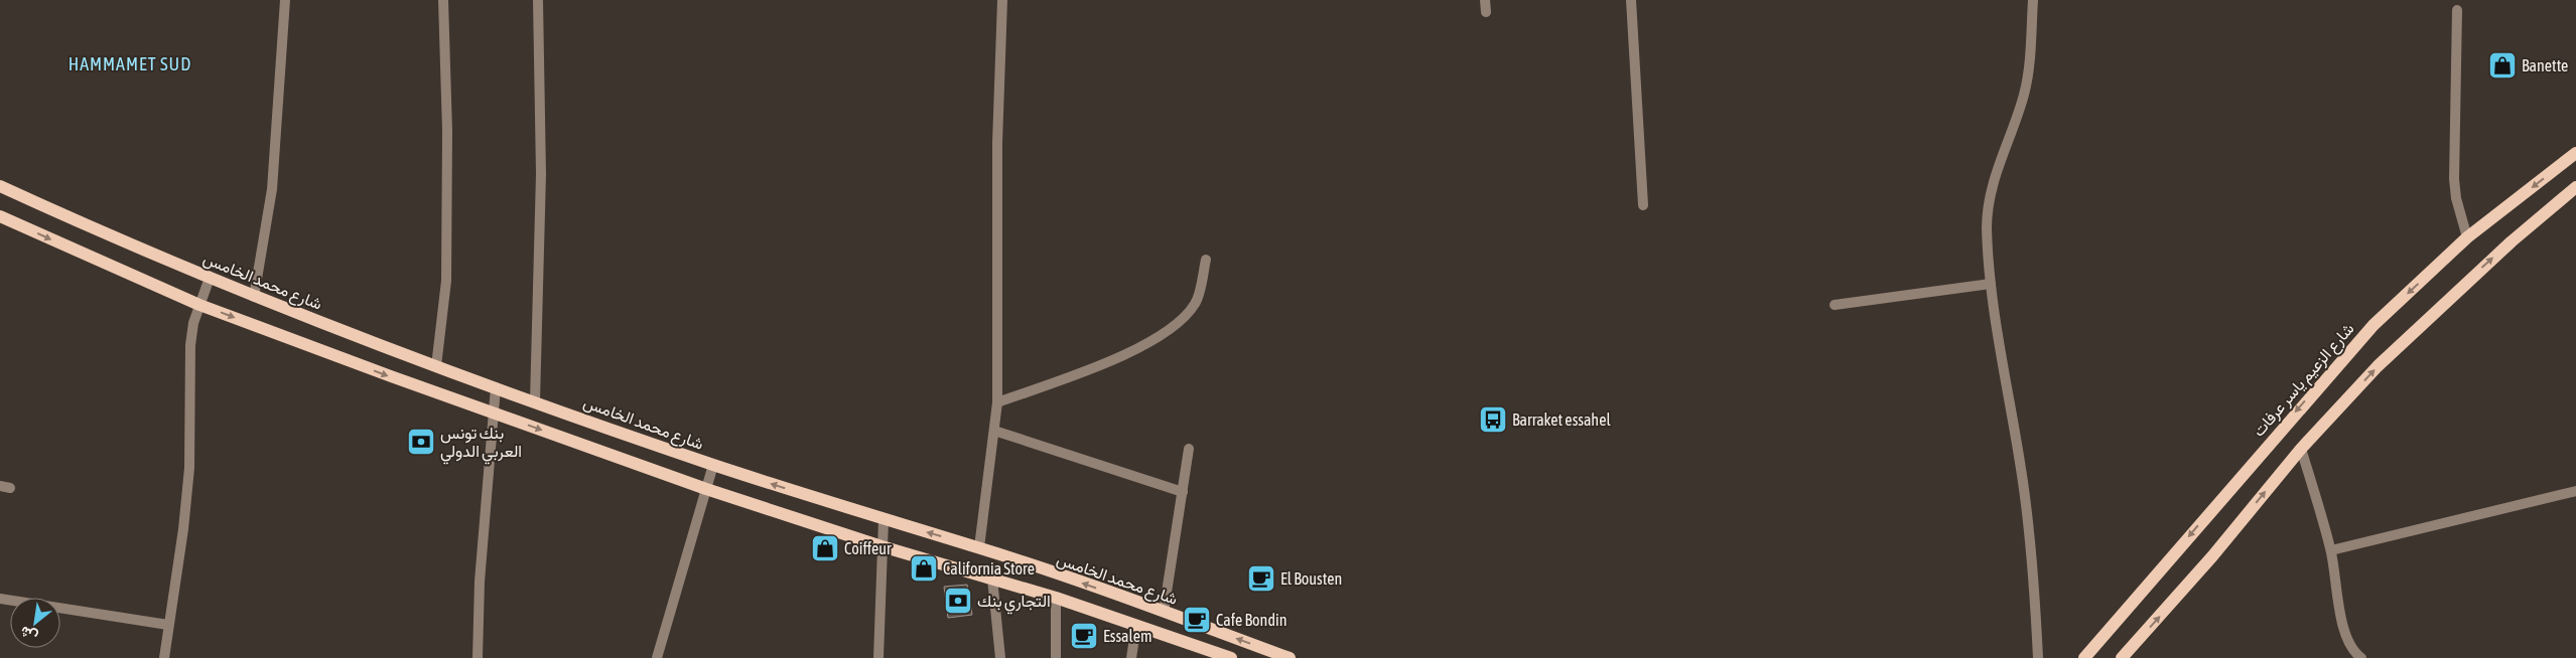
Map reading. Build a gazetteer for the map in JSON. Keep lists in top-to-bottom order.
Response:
{
  "streets": {
    "main road": ["شارع محمد الخامس", "شارع الزعيم ياسر عرفات"]
  },
  "districts": ["HAMMAMET SUD"],
  "places": {
    "shop": ["Banette", "Coiffeur", "California Store"],
    "bus stop": ["Barraket essahel"],
    "bank": ["بنك تونس العربي الدولي", "التجاري بنك"],
    "cafe": ["El Bousten", "Cafe Bondin", "Essalem"]
  },
  "north": "bottom left"
}
